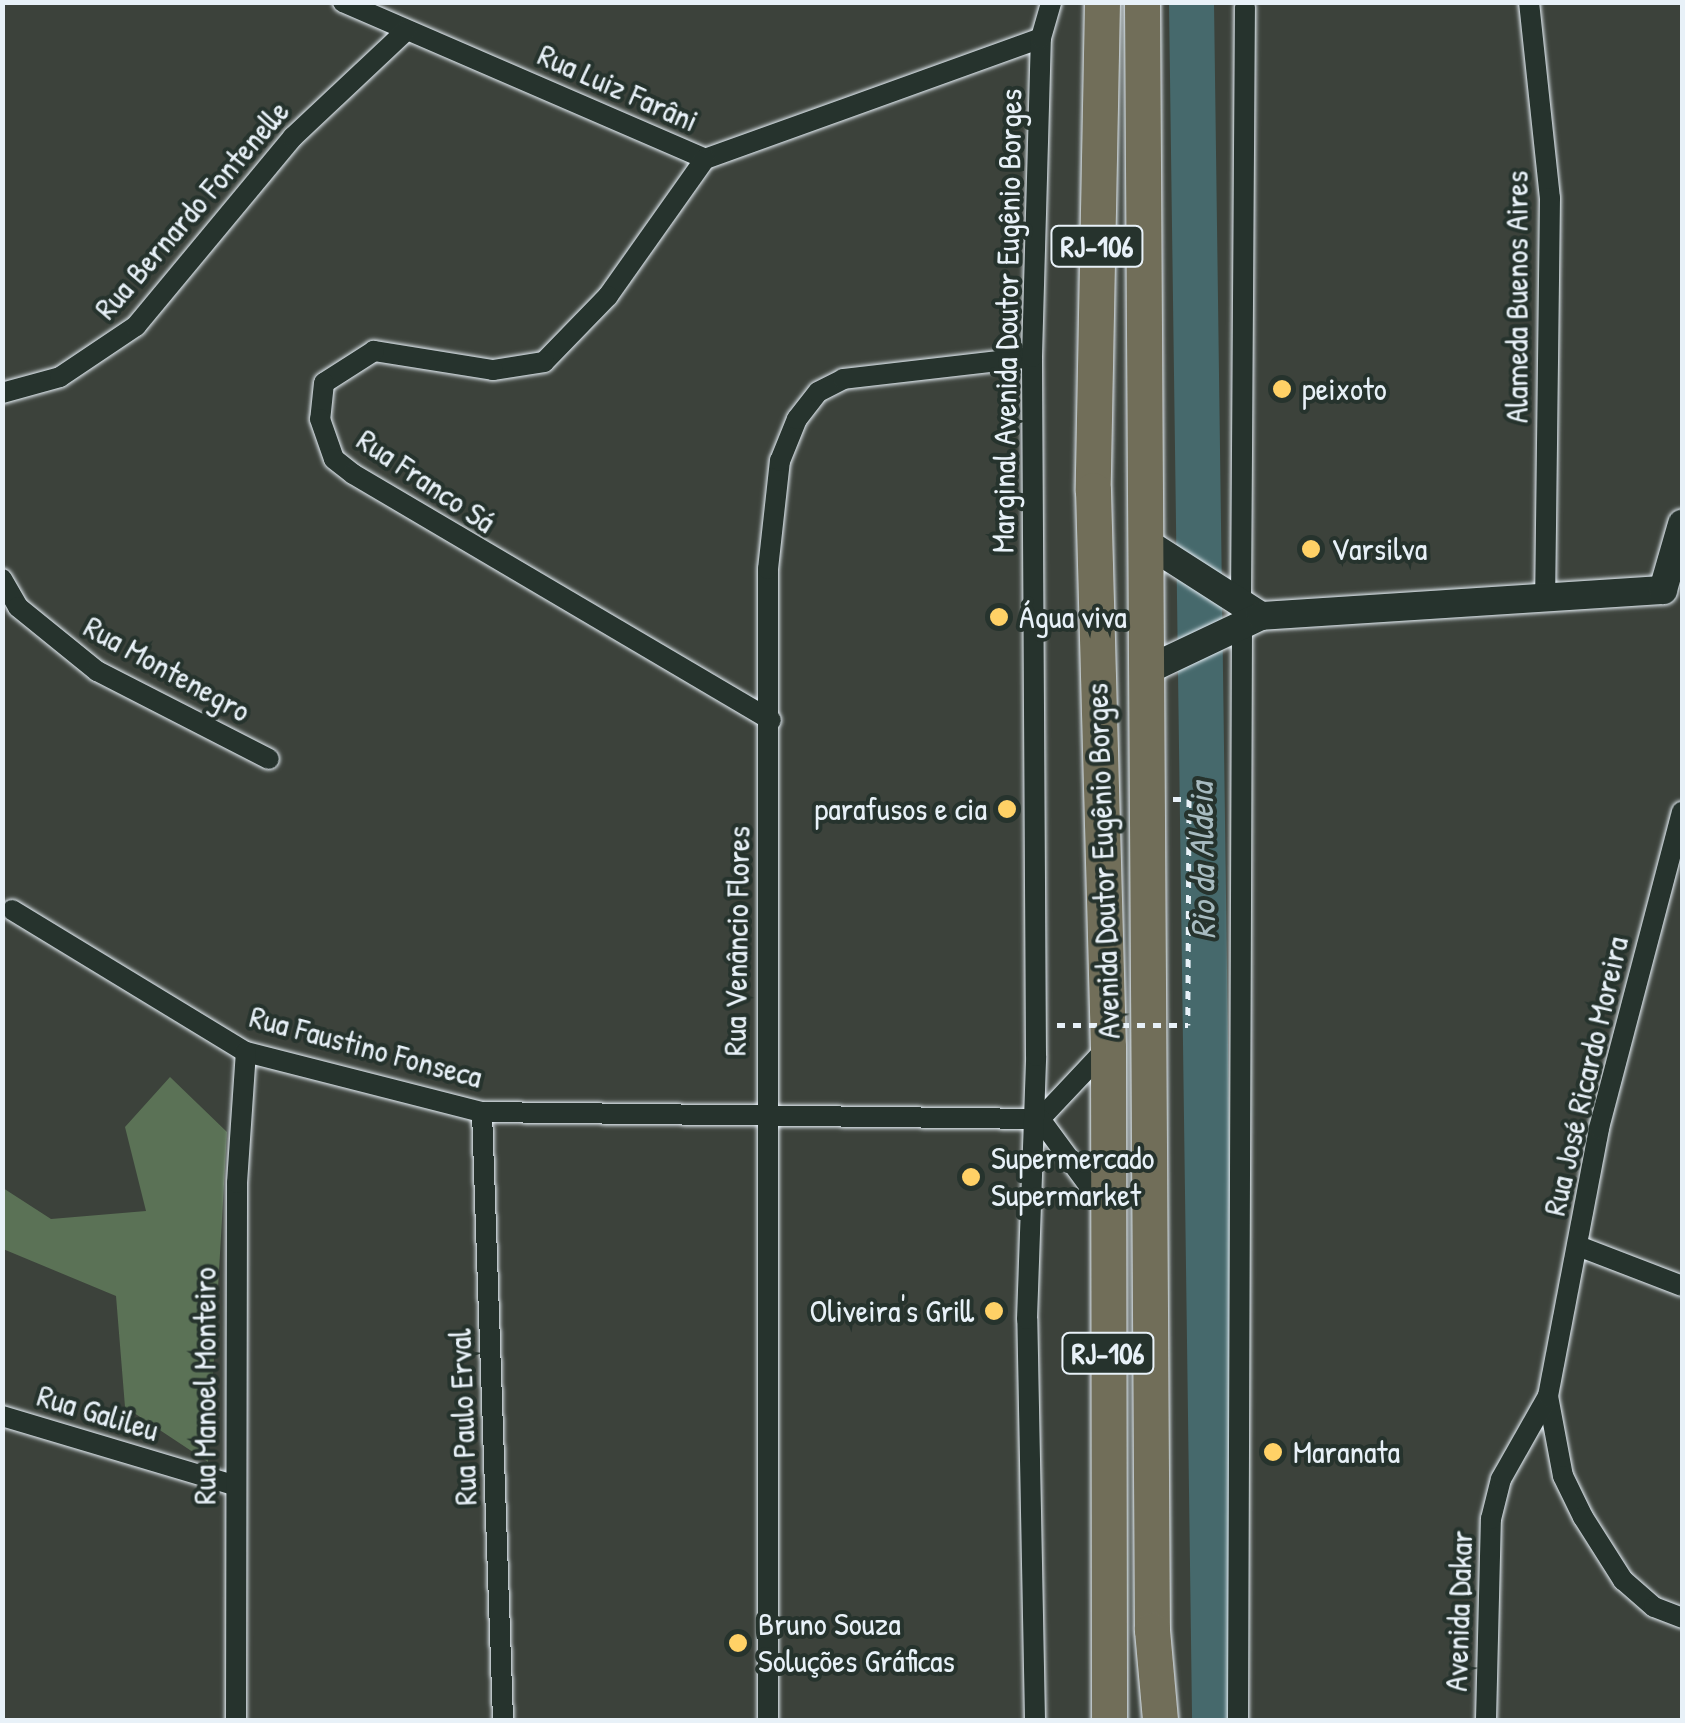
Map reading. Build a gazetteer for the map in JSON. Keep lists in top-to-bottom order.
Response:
{
  "streets": {
    "highway": ["RJ-106", "Avenida Doutor Eugênio Borges"],
    "street": [
      "Rua Luiz Farâni",
      "Rua Bernardo Fontenelle",
      "Alameda Buenos Aires",
      "Marginal Avenida Doutor Eugênio Borges",
      "Rua Franco Sá",
      "Rua Montenegro",
      "Rua Venâncio Flores",
      "Rua Faustino Fonseca",
      "Rua José Ricardo Moreira",
      "Rua Manoel Monteiro",
      "Rua Galileu",
      "Rua Paulo Erval",
      "Avenida Dakar"
    ]
  },
  "crossings": [
    ["Rua Luiz Farâni", "Rua Bernardo Fontenelle"],
    ["Rua Luiz Farâni", "Marginal Avenida Doutor Eugênio Borges"],
    ["Rua Luiz Farâni", "Rua Franco Sá"],
    ["Marginal Avenida Doutor Eugênio Borges", "Rua Venâncio Flores"],
    ["Marginal Avenida Doutor Eugênio Borges", "Rua Faustino Fonseca"],
    ["Rua Franco Sá", "Rua Venâncio Flores"],
    ["Rua Venâncio Flores", "Rua Faustino Fonseca"],
    ["Rua Faustino Fonseca", "Rua Manoel Monteiro"],
    ["Rua Faustino Fonseca", "Rua Paulo Erval"],
    ["Rua Manoel Monteiro", "Rua Galileu"]
  ],
  "water": ["Rio da Aldeia"],
  "places": [
    "peixoto",
    "Varsilva",
    "Água viva",
    "parafusos e cia",
    "Supermercado Supermarket",
    "Oliveira's Grill",
    "Maranata",
    "Bruno Souza Soluções Gráficas"
  ]
}
